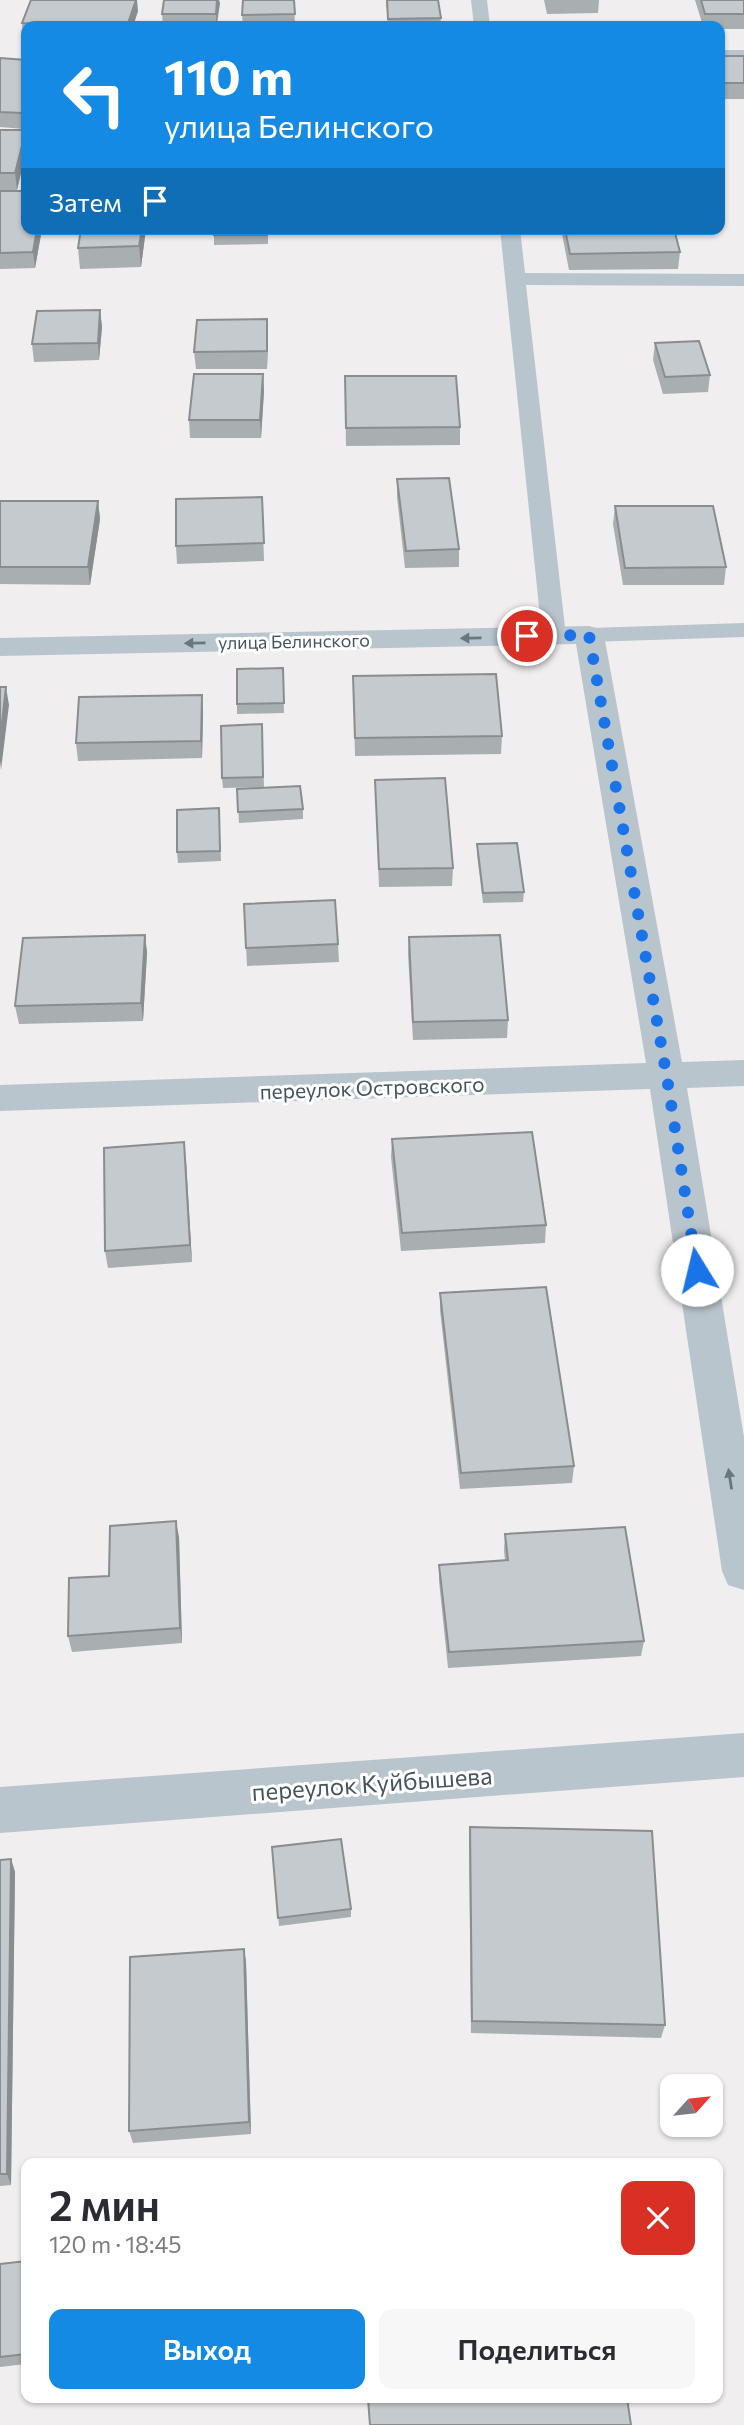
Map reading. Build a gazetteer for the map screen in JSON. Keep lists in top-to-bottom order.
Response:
{
  "streets": {
    "street": ["улица Белинского", "переулок Островского", "переулок Куйбышева"]
  },
  "one_way": ["улица Белинского"],
  "north": "top right",
  "page": {
    "turn": ["110 m", "улица Белинского"],
    "then": "Затем",
    "heading": ["2 мин", "120 m · 18:45"],
    "buttons": ["Выход", "Поделиться"]
  }
}
